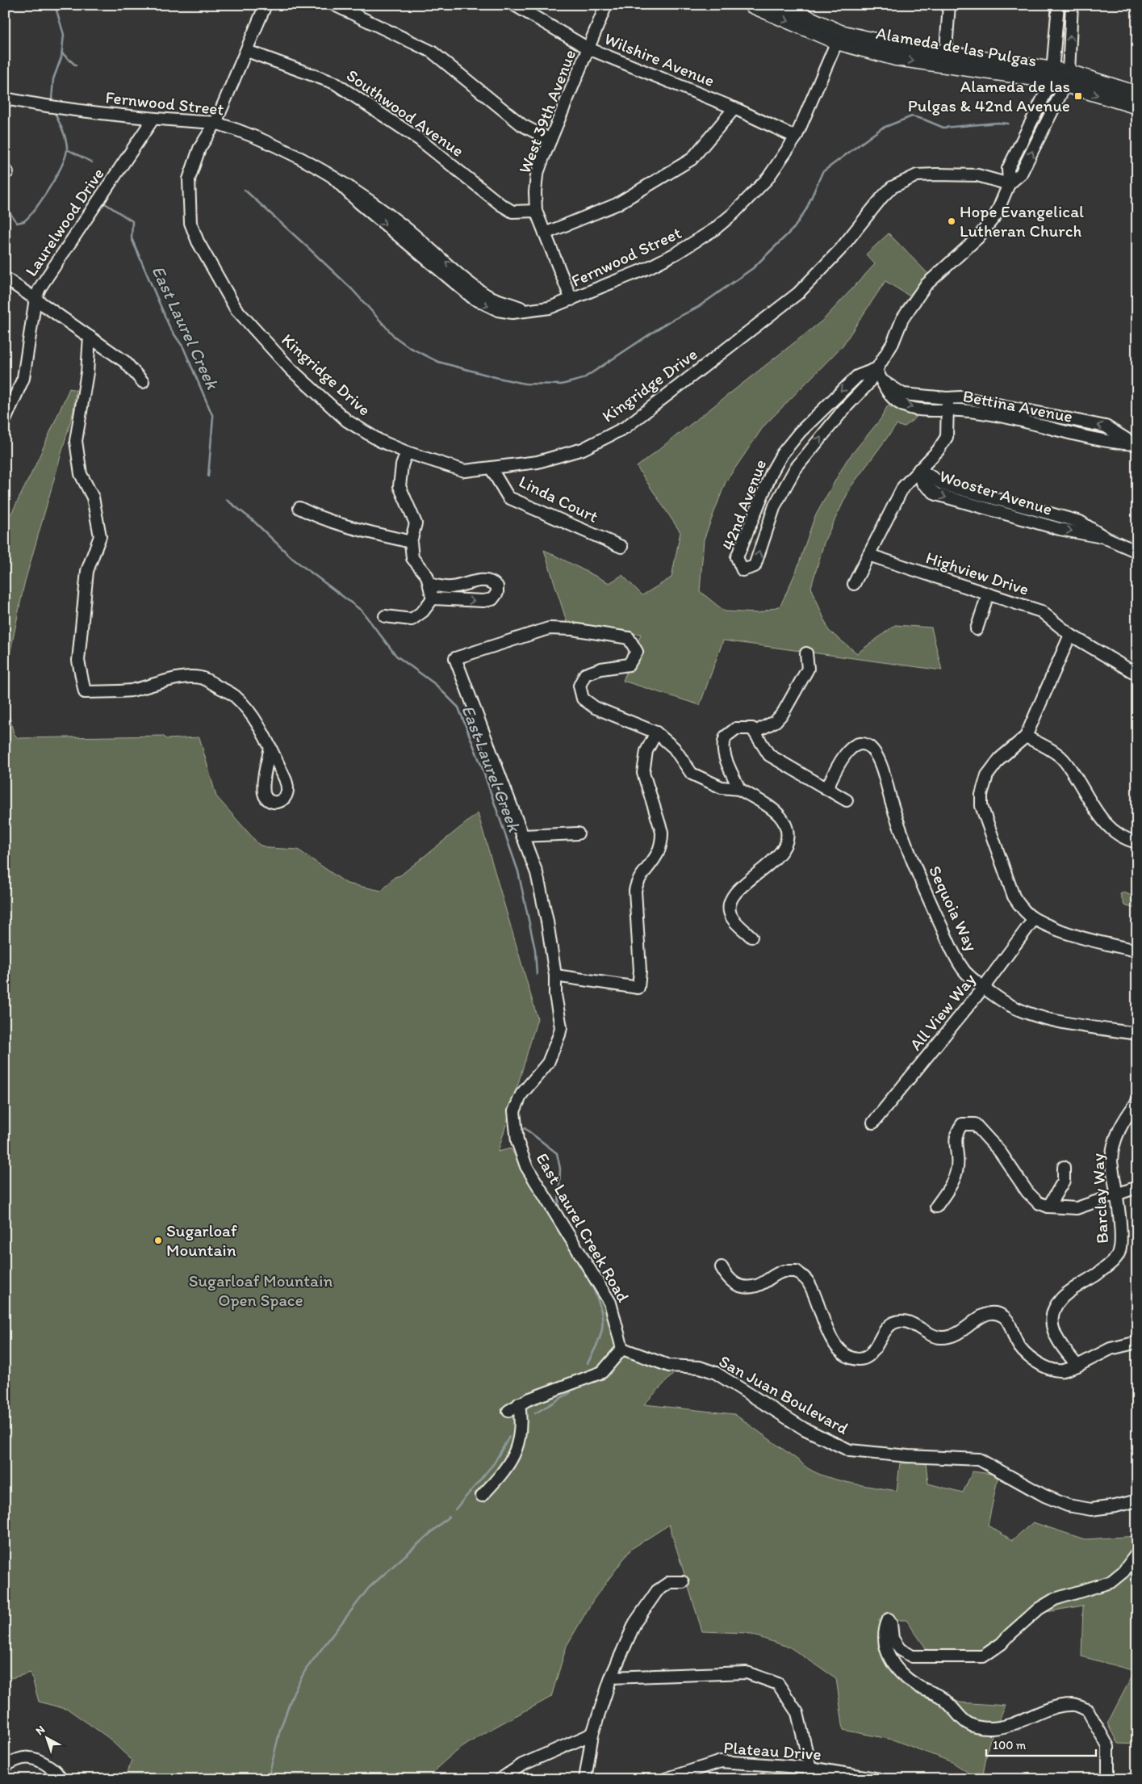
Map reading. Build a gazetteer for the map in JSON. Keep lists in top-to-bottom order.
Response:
{
  "streets": {
    "main road": ["Alameda de las Pulgas"],
    "street": [
      "Wilshire Avenue",
      "Fernwood Street",
      "West 39th Avenue",
      "Southwood Avenue",
      "Laurelwood Drive",
      "Kingridge Drive",
      "Bettina Avenue",
      "Wooster Avenue",
      "Linda Court",
      "42nd Avenue",
      "Highview Drive",
      "Sequoia Way",
      "All View Way",
      "Barclay Way",
      "East Laurel Creek Road",
      "San Juan Boulevard",
      "Plateau Drive"
    ]
  },
  "crossings": [
    ["Alameda de las Pulgas", "Fernwood Street"],
    ["Alameda de las Pulgas", "42nd Avenue"],
    ["Wilshire Avenue", "Fernwood Street"],
    ["Wilshire Avenue", "West 39th Avenue"],
    ["Fernwood Street", "West 39th Avenue"],
    ["Fernwood Street", "Laurelwood Drive"],
    ["Fernwood Street", "Kingridge Drive"],
    ["West 39th Avenue", "Southwood Avenue"],
    ["Southwood Avenue", "Kingridge Drive"],
    ["Kingridge Drive", "Linda Court"],
    ["Kingridge Drive", "42nd Avenue"],
    ["Bettina Avenue", "42nd Avenue"],
    ["Sequoia Way", "All View Way"],
    ["East Laurel Creek Road", "San Juan Boulevard"]
  ],
  "water": ["East Laurel Creek"],
  "parks": ["Sugarloaf Mountain Open Space"],
  "places": {
    "transit": ["Alameda de las Pulgas & 42nd Avenue"],
    "other": ["Hope Evangelical Lutheran Church", "Sugarloaf Mountain"]
  },
  "scale_bar": "100 m",
  "north": "top left"
}
